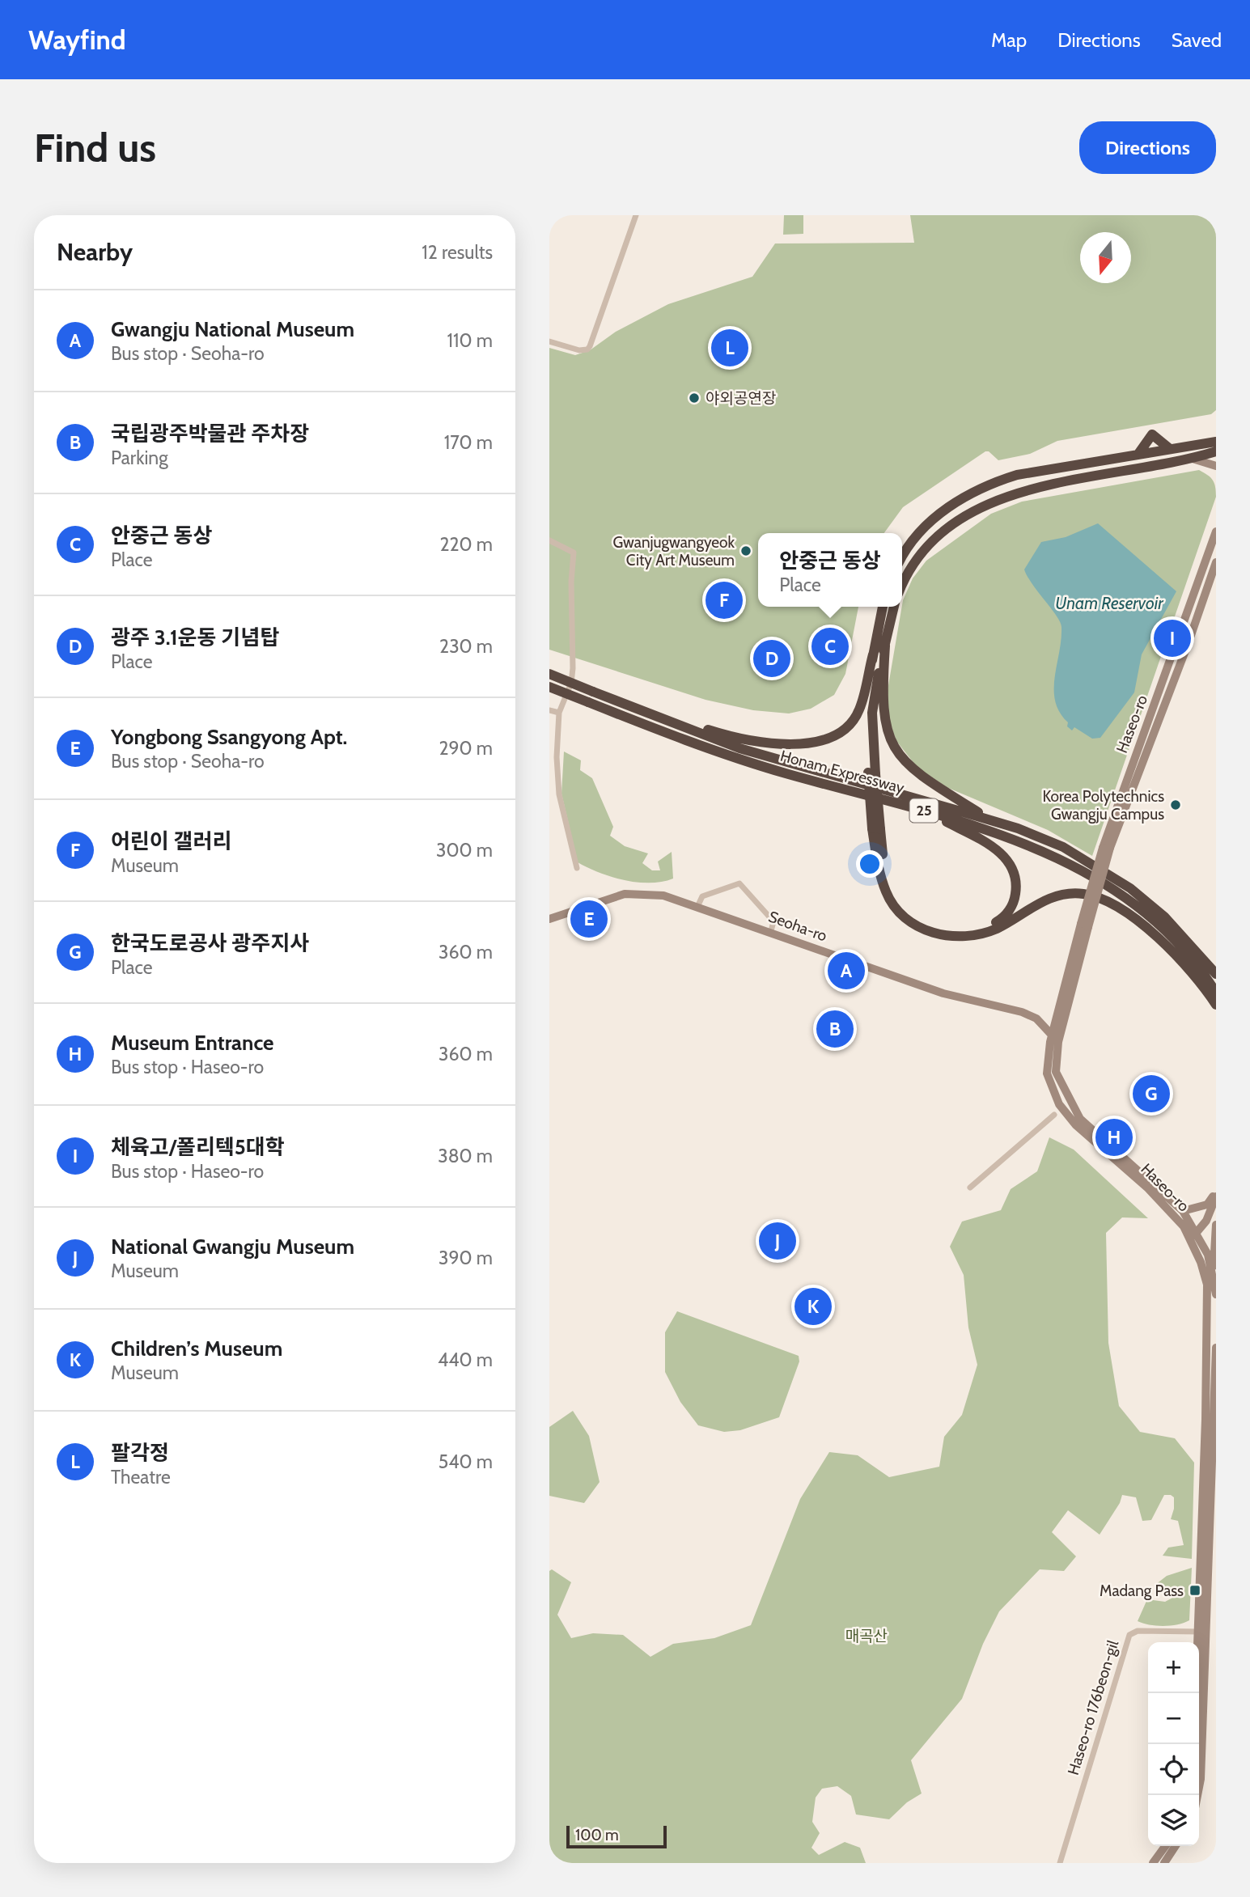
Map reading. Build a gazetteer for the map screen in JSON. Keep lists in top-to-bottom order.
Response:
{
  "streets": {
    "highway": ["Honam Expressway", "25"],
    "main road": ["Haseo-ro", "Seoha-ro"],
    "street": ["Haseo-ro 176beon-gil"]
  },
  "crossings": [
    ["Haseo-ro", "Seoha-ro"],
    ["Haseo-ro", "Haseo-ro 176beon-gil"]
  ],
  "water": ["Unam Reservoir"],
  "parks": ["매곡산"],
  "places": {
    "other": ["야외공연장", "Gwanjugwangyeok City Art Museum", "Korea Polytechnics Gwangju Campus"],
    "transit": ["Madang Pass"]
  },
  "scale_bar": "100 m",
  "north": "bottom",
  "page": {
    "header": "Wayfind",
    "nav": ["Map", "Directions", "Saved"],
    "buttons": "Directions",
    "title": "Find us",
    "heading": ["Nearby", "12 results"],
    "list": [
      {
        "mark": "A",
        "name": "Gwangju National Museum",
        "note": "Bus stop · Seoha-ro",
        "value": "110 m"
      },
      {
        "mark": "B",
        "name": "국립광주박물관 주차장",
        "note": "Parking",
        "value": "170 m"
      },
      {
        "mark": "C",
        "name": "안중근 동상",
        "note": "Place",
        "value": "220 m"
      },
      {
        "mark": "D",
        "name": "광주 3.1운동 기념탑",
        "note": "Place",
        "value": "230 m"
      },
      {
        "mark": "E",
        "name": "Yongbong Ssangyong Apt.",
        "note": "Bus stop · Seoha-ro",
        "value": "290 m"
      },
      {
        "mark": "F",
        "name": "어린이 갤러리",
        "note": "Museum",
        "value": "300 m"
      },
      {
        "mark": "G",
        "name": "한국도로공사 광주지사",
        "note": "Place",
        "value": "360 m"
      },
      {
        "mark": "H",
        "name": "Museum Entrance",
        "note": "Bus stop · Haseo-ro",
        "value": "360 m"
      },
      {
        "mark": "I",
        "name": "체육고/폴리텍5대학",
        "note": "Bus stop · Haseo-ro",
        "value": "380 m"
      },
      {
        "mark": "J",
        "name": "National Gwangju Museum",
        "note": "Museum",
        "value": "390 m"
      },
      {
        "mark": "K",
        "name": "Children’s Museum",
        "note": "Museum",
        "value": "440 m"
      },
      {
        "mark": "L",
        "name": "팔각정",
        "note": "Theatre",
        "value": "540 m"
      }
    ],
    "pins": [
      "L",
      "F",
      "I",
      "C",
      "D",
      "E",
      "A",
      "B",
      "G",
      "H",
      "J",
      "K"
    ],
    "popup": ["안중근 동상", "Place"],
    "map_buttons": ["+", "−"],
    "scale": "100 m"
  }
}
